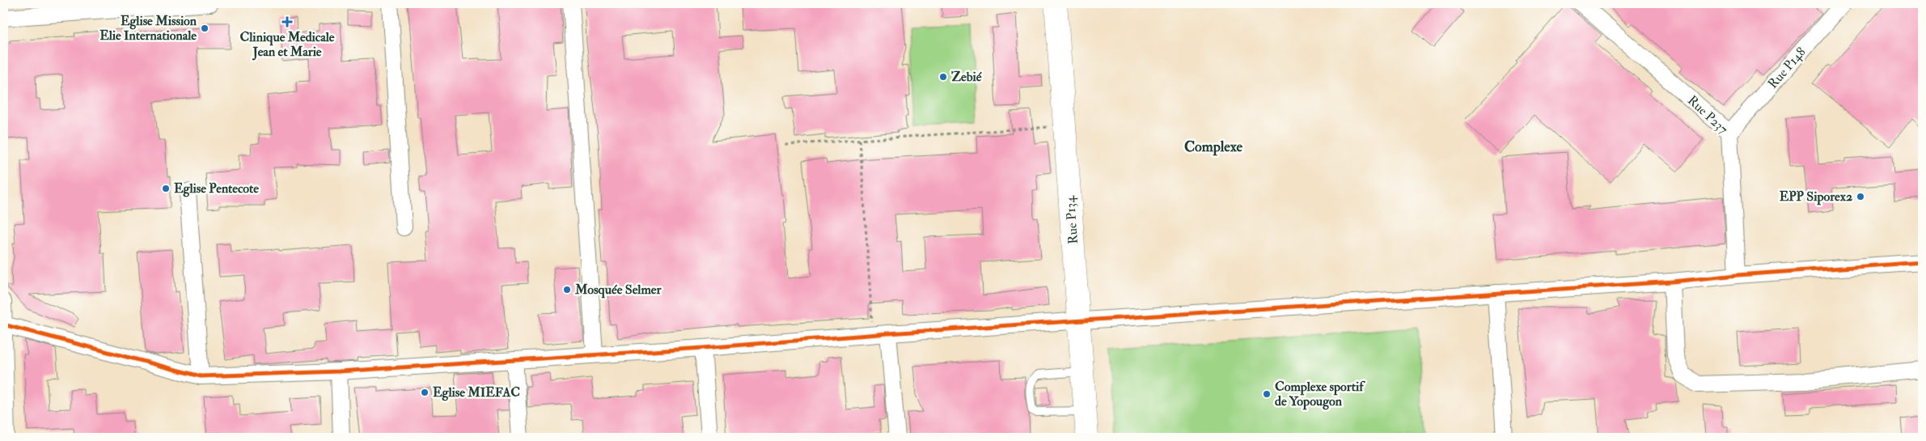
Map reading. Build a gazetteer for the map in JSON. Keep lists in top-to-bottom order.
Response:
{
  "streets": {
    "street": ["Rue P148", "Rue P237", "Rue P134"]
  },
  "crossings": [
    ["Rue P148", "Rue P237"]
  ],
  "districts": ["Complexe"],
  "places": {
    "health": ["Clinique Medicale Jean et Marie"],
    "other": [
      "Eglise Mission Elie Internationale",
      "Zebié",
      "Eglise Pentecote",
      "EPP Siporex2",
      "Mosquée Selmer",
      "Eglise MIEFAC",
      "Complexe sportif de Yopougon"
    ]
  }
}
